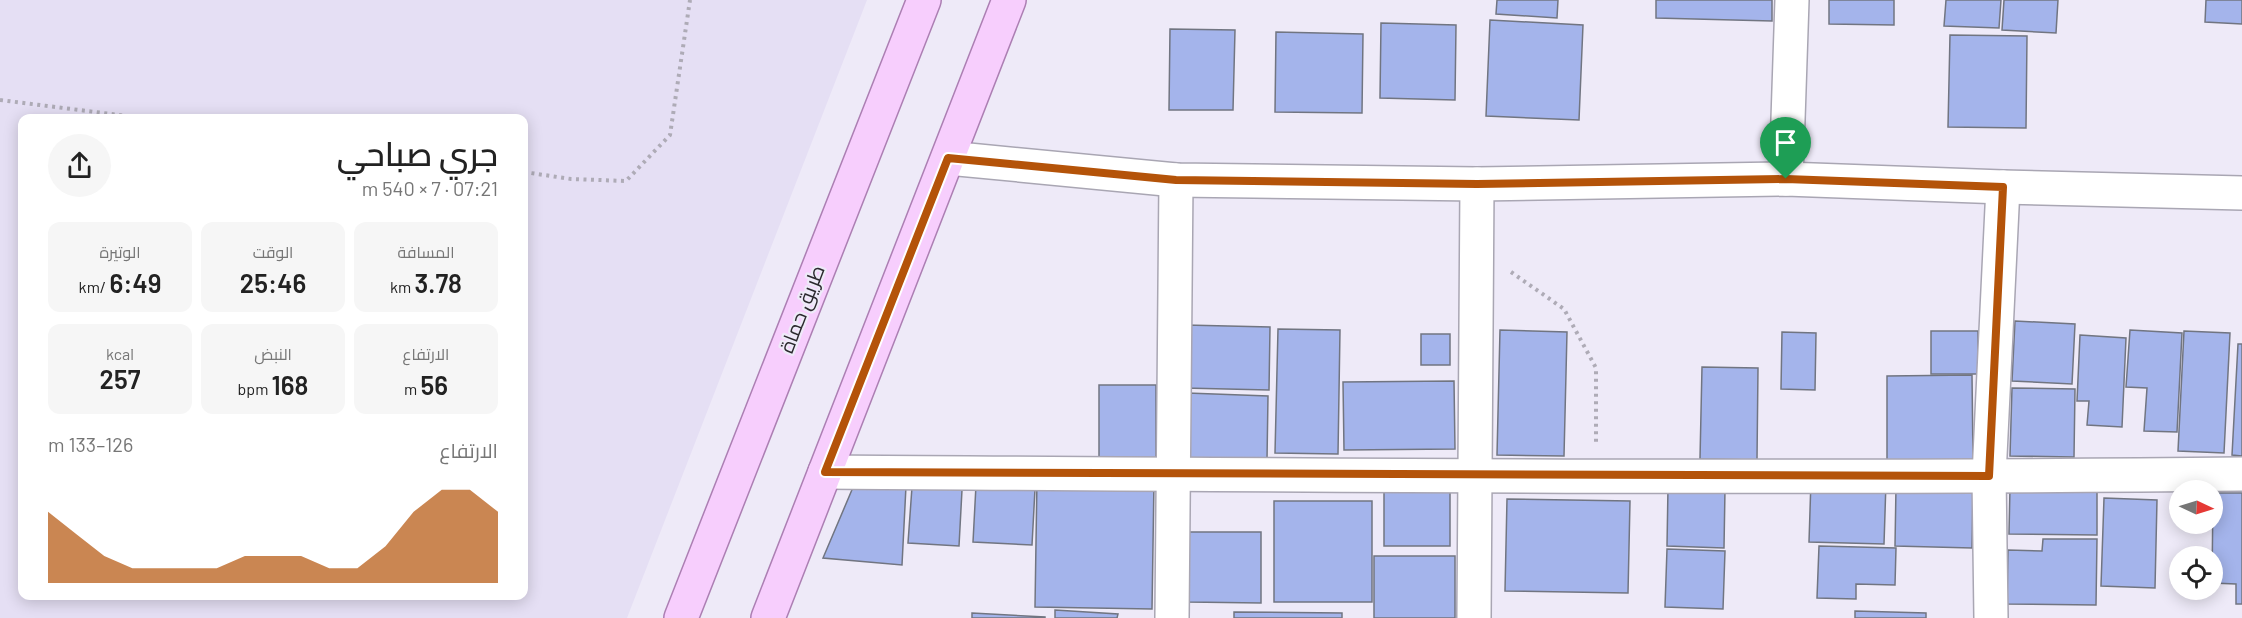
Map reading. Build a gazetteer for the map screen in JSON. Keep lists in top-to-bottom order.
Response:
{
  "streets": {
    "main road": ["طريق حماة"]
  },
  "north": "right",
  "page": {
    "heading": ["جري صباحي", "07:21 · 7 × 540 m"],
    "stats": [
      ["المسافة", "3.78 km"],
      ["الوقت", "25:46"],
      ["الوتيرة", "6:49 /km"],
      ["الارتفاع", "56 m"],
      ["النبض", "168 bpm"],
      ["kcal", "257"]
    ],
    "chart": ["الارتفاع", "126–133 m"]
  }
}
